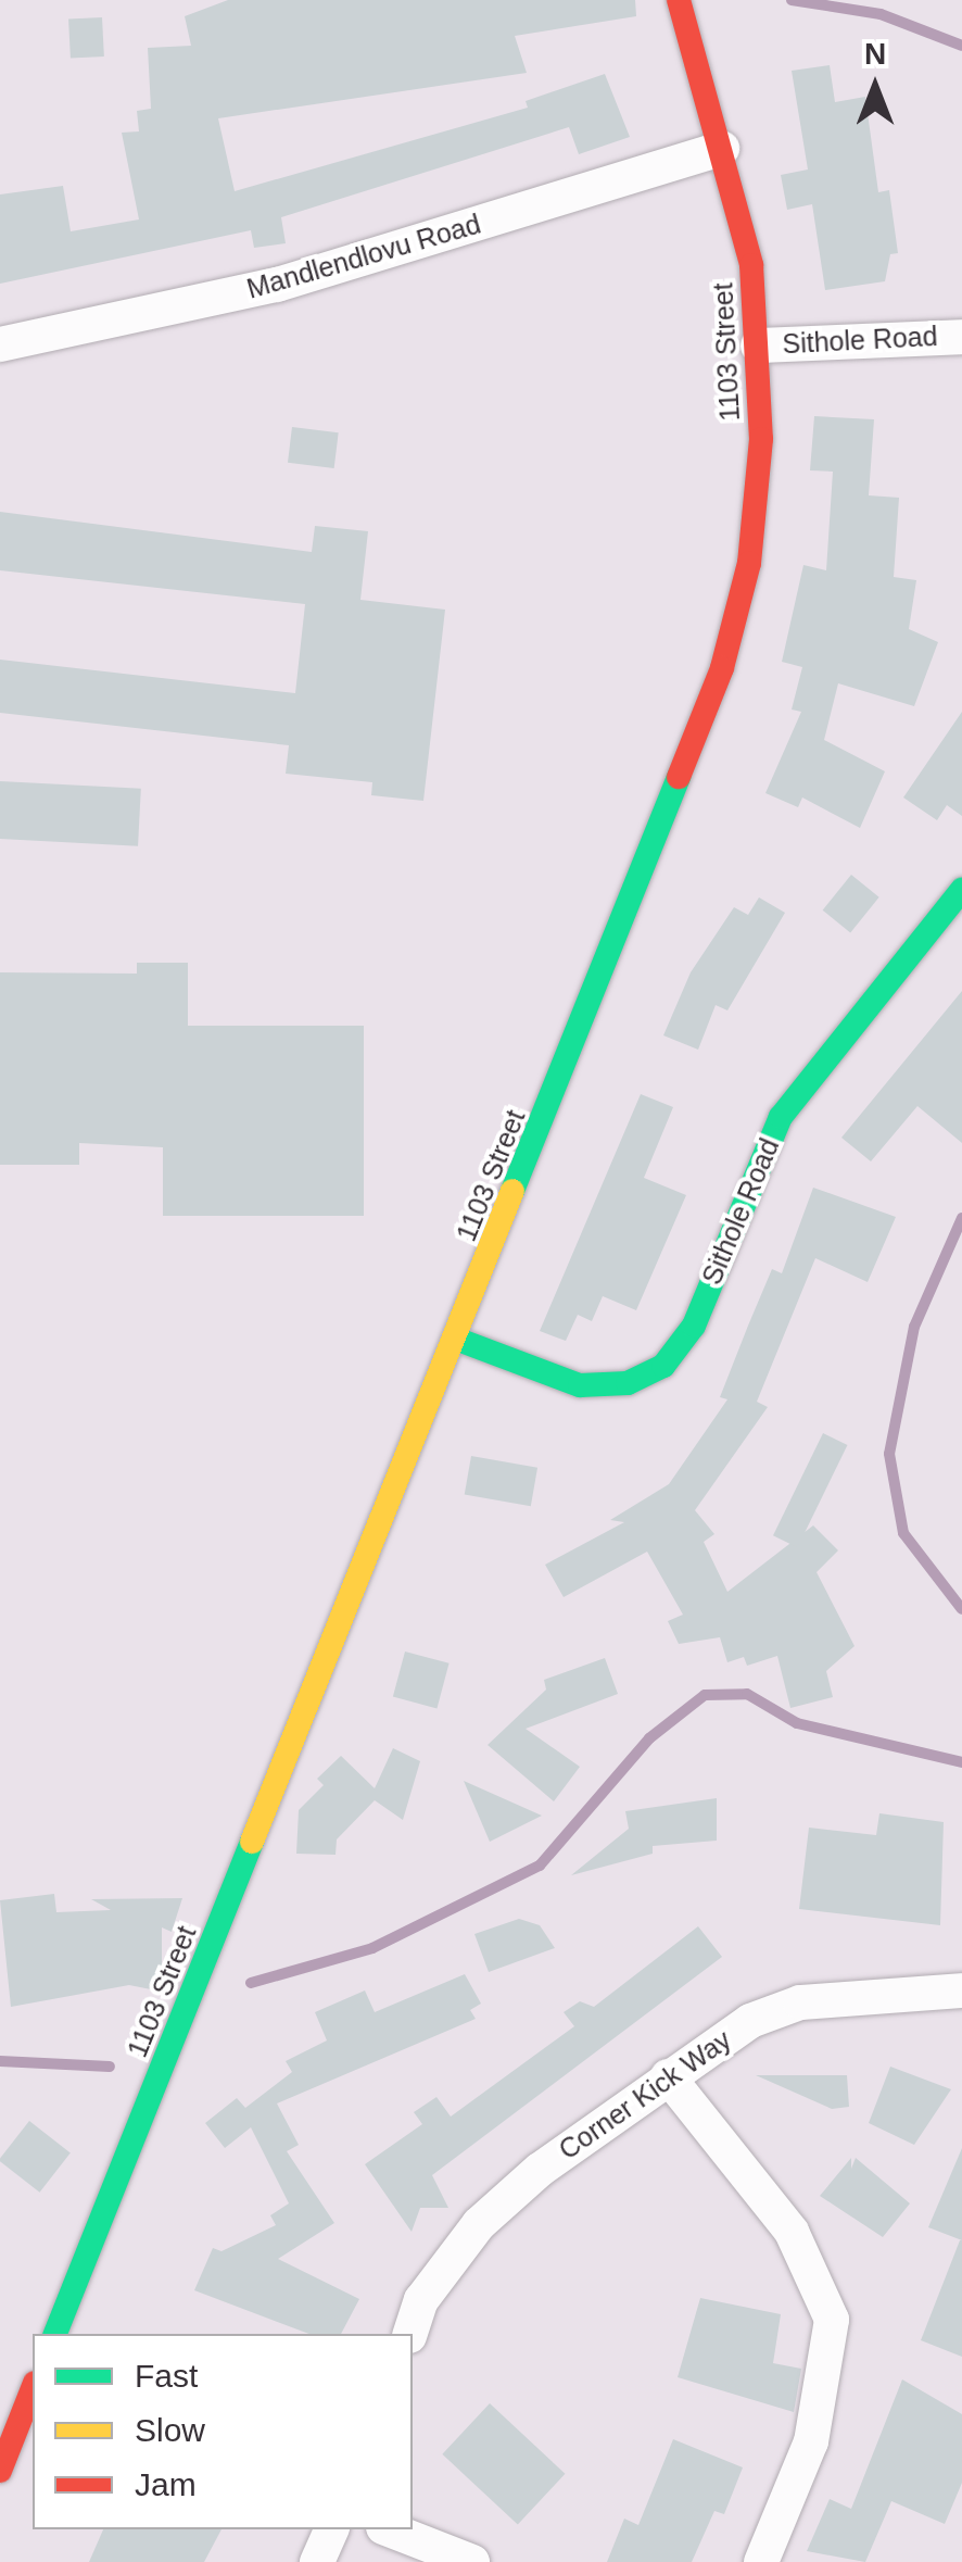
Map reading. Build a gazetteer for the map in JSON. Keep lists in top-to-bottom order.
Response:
{
  "streets": {
    "street": [
      "Mandlendlovu Road",
      "Sithole Road",
      "1103 Street",
      "Corner Kick Way"
    ]
  },
  "crossings": [
    ["Mandlendlovu Road", "1103 Street"],
    ["Sithole Road", "1103 Street"]
  ],
  "legend": ["Fast", "Slow", "Jam"],
  "north": "top"
}
